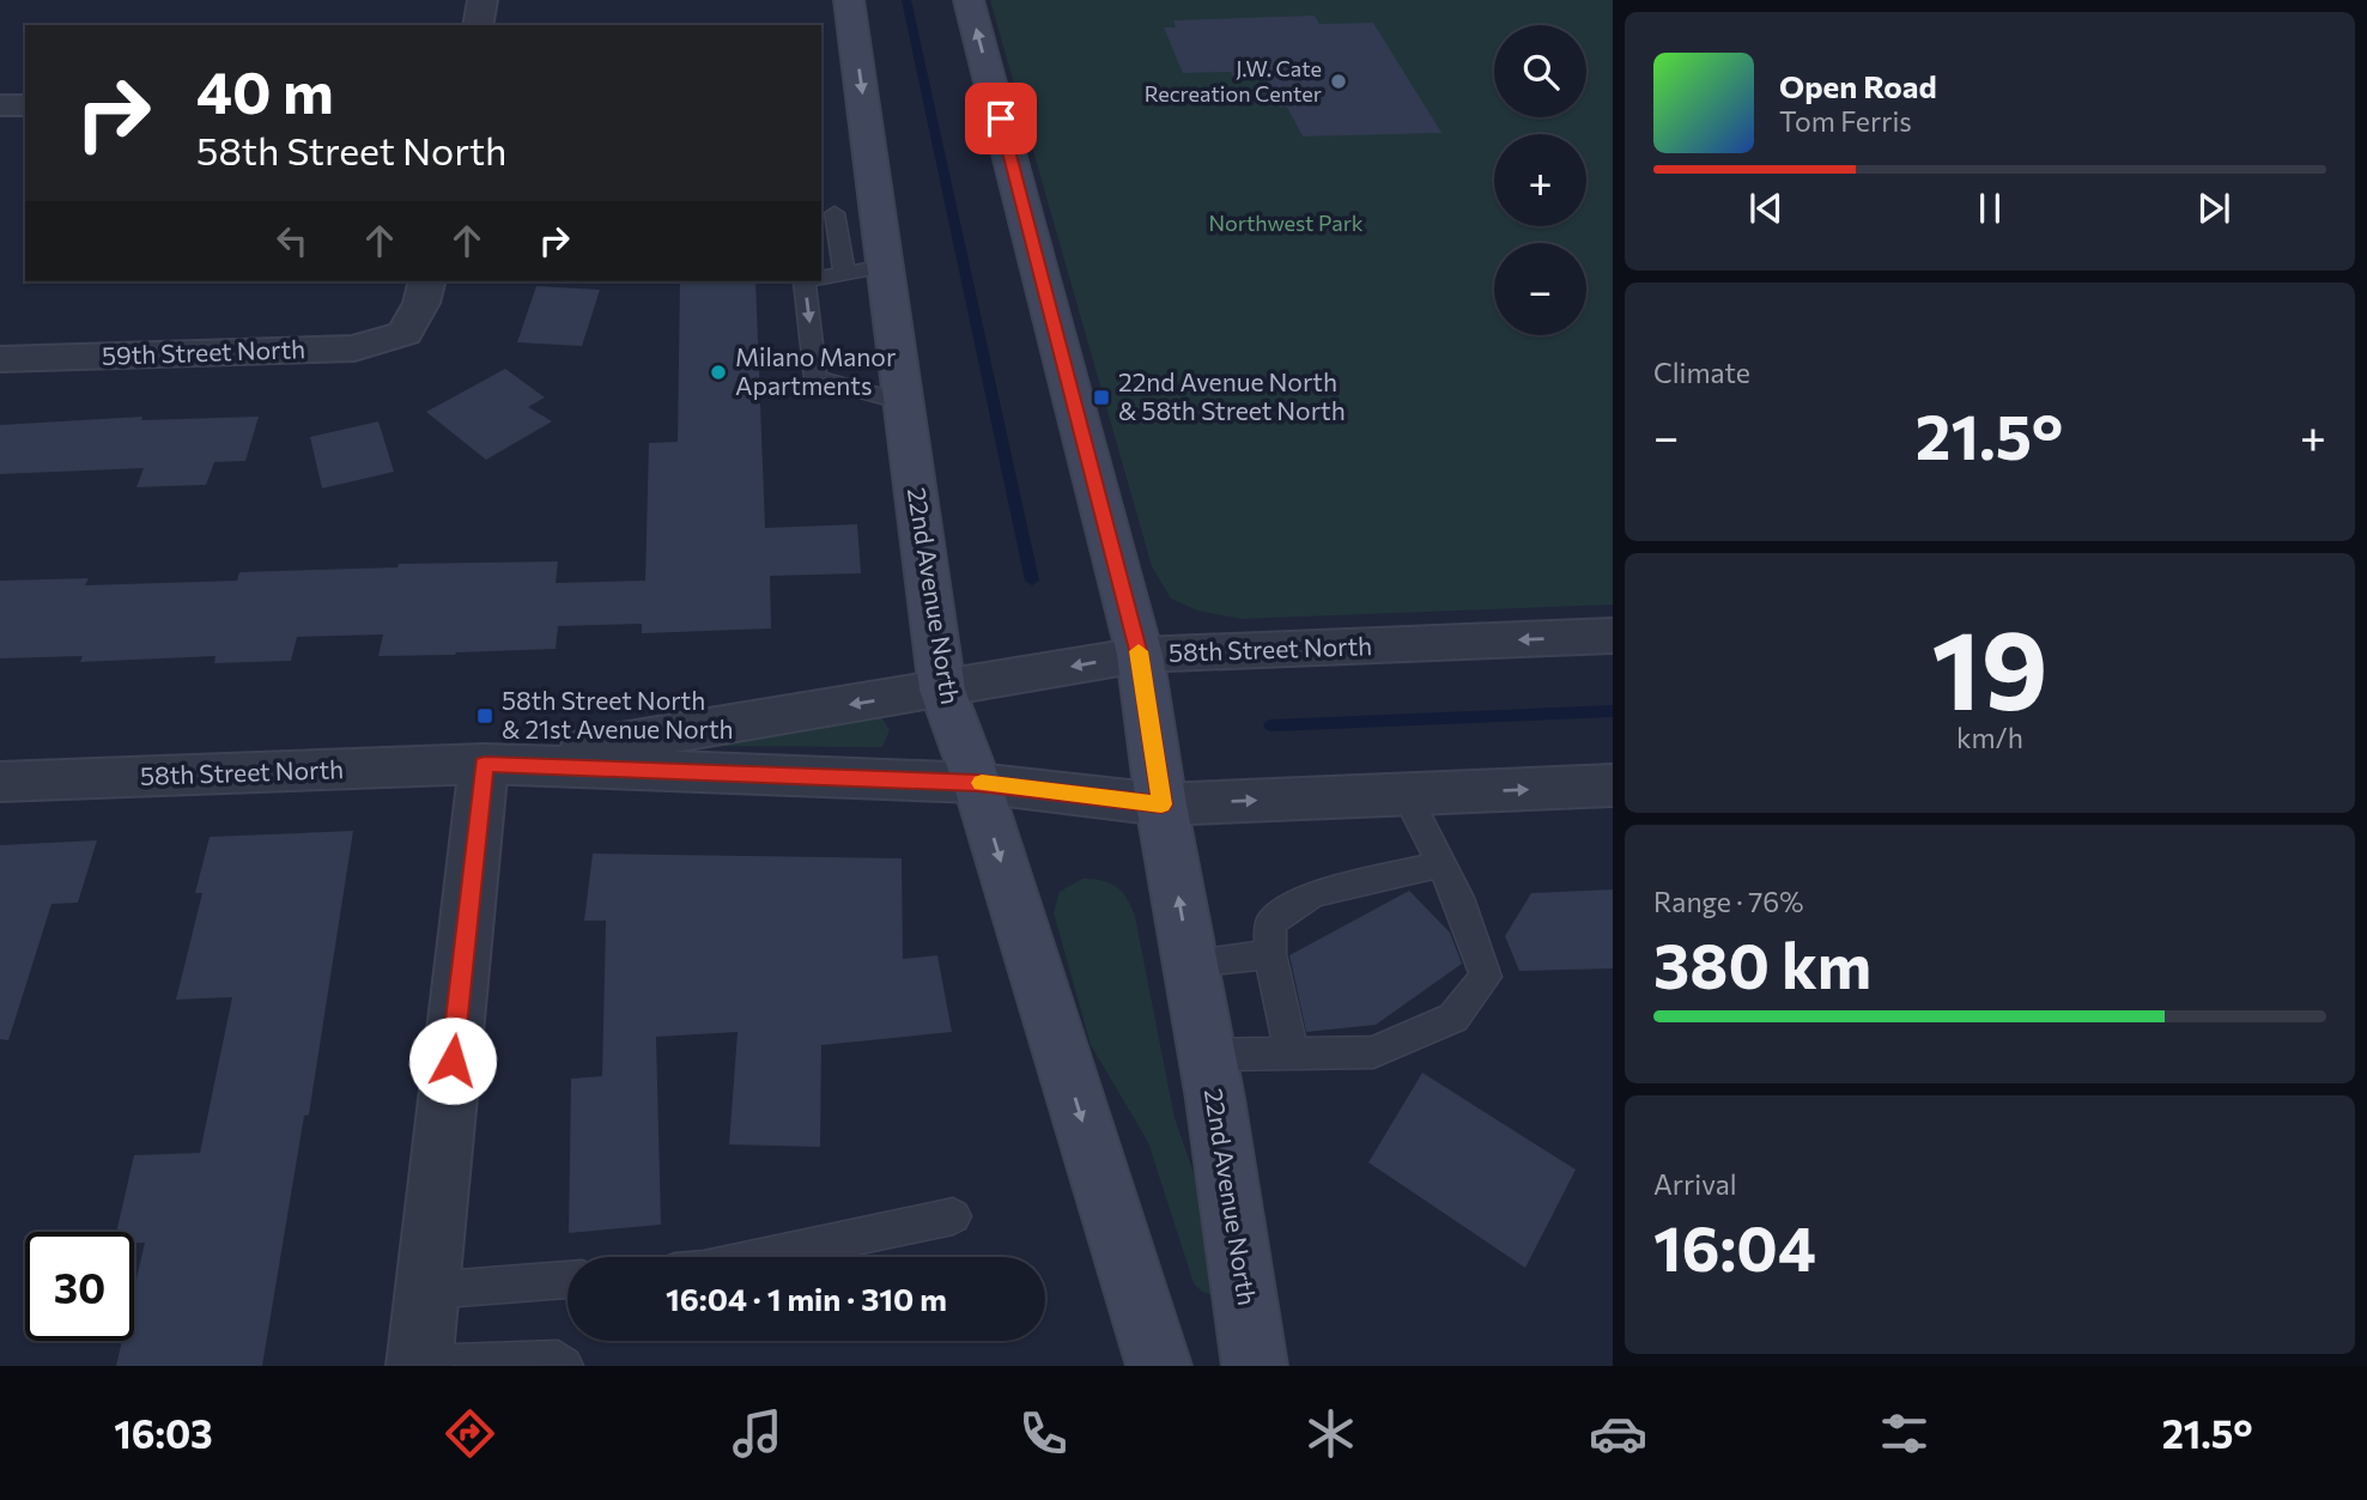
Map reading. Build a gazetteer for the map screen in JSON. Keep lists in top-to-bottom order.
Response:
{
  "streets": {
    "main road": ["22nd Avenue North"],
    "street": ["59th Street North", "58th Street North"]
  },
  "crossings": [
    ["22nd Avenue North", "58th Street North"]
  ],
  "parks": ["Northwest Park"],
  "places": {
    "other": ["J.W. Cate Recreation Center", "Milano Manor Apartments"],
    "transit": ["22nd Avenue North & 58th Street North", "58th Street North & 21st Avenue North"]
  },
  "page": {
    "map_buttons": ["+", "−"],
    "turn": ["40 m", "58th Street North"],
    "song": ["Open Road", "Tom Ferris"],
    "tile": [
      "Climate",
      ["19", "km/h"],
      ["Range · 76%", "380 km"],
      ["Arrival", "16:04"]
    ],
    "heat": ["−", "21.5°", "+"],
    "limit": "30",
    "trip": "16:04 · 1 min · 310 m",
    "tabs": ["16:03", "21.5°"]
  }
}
